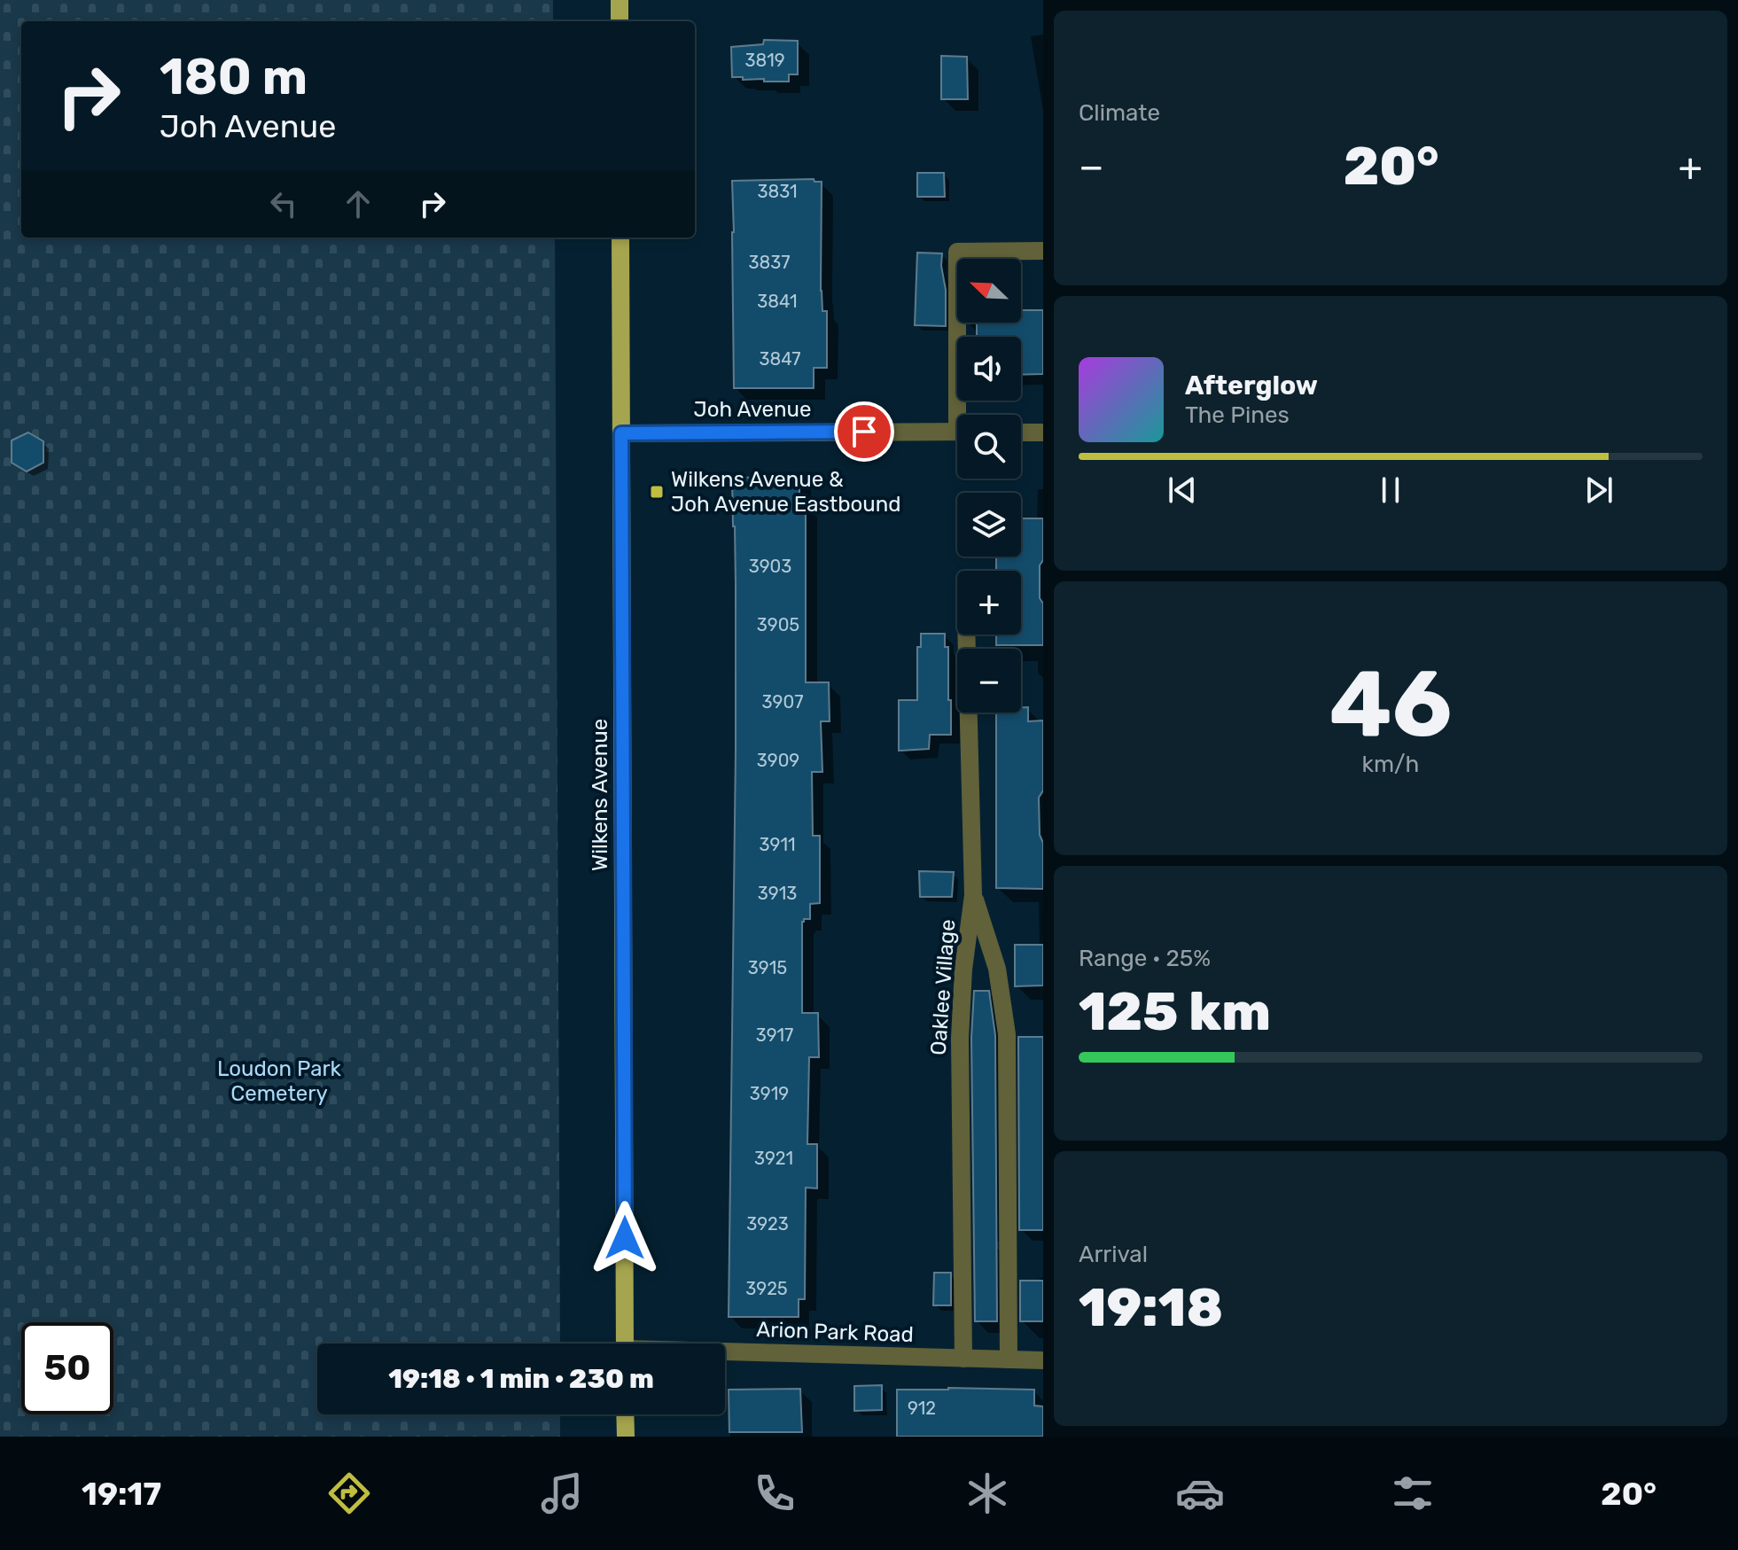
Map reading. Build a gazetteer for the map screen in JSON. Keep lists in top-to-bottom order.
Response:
{
  "streets": {
    "main road": ["Wilkens Avenue"],
    "street": ["Joh Avenue", "Oaklee Village", "Arion Park Road"]
  },
  "crossings": [
    ["Joh Avenue", "Wilkens Avenue"],
    ["Oaklee Village", "Arion Park Road"]
  ],
  "parks": ["Loudon Park Cemetery"],
  "places": {
    "transit": ["Wilkens Avenue & Joh Avenue Eastbound"]
  },
  "house_numbers": [
    "3819",
    "3831",
    "3837",
    "3841",
    "3847",
    "3903",
    "3905",
    "3907",
    "3909",
    "3911",
    "3913",
    "3915",
    "3917",
    "3919",
    "3921",
    "3923",
    "3925",
    "912"
  ],
  "north": "top left",
  "page": {
    "tile": [
      "Climate",
      ["46", "km/h"],
      ["Range · 25%", "125 km"],
      ["Arrival", "19:18"]
    ],
    "turn": ["180 m", "Joh Avenue"],
    "heat": ["−", "20°", "+"],
    "map_buttons": ["+", "−"],
    "song": ["Afterglow", "The Pines"],
    "limit": "50",
    "trip": "19:18 · 1 min · 230 m",
    "tabs": ["19:17", "20°"]
  }
}
